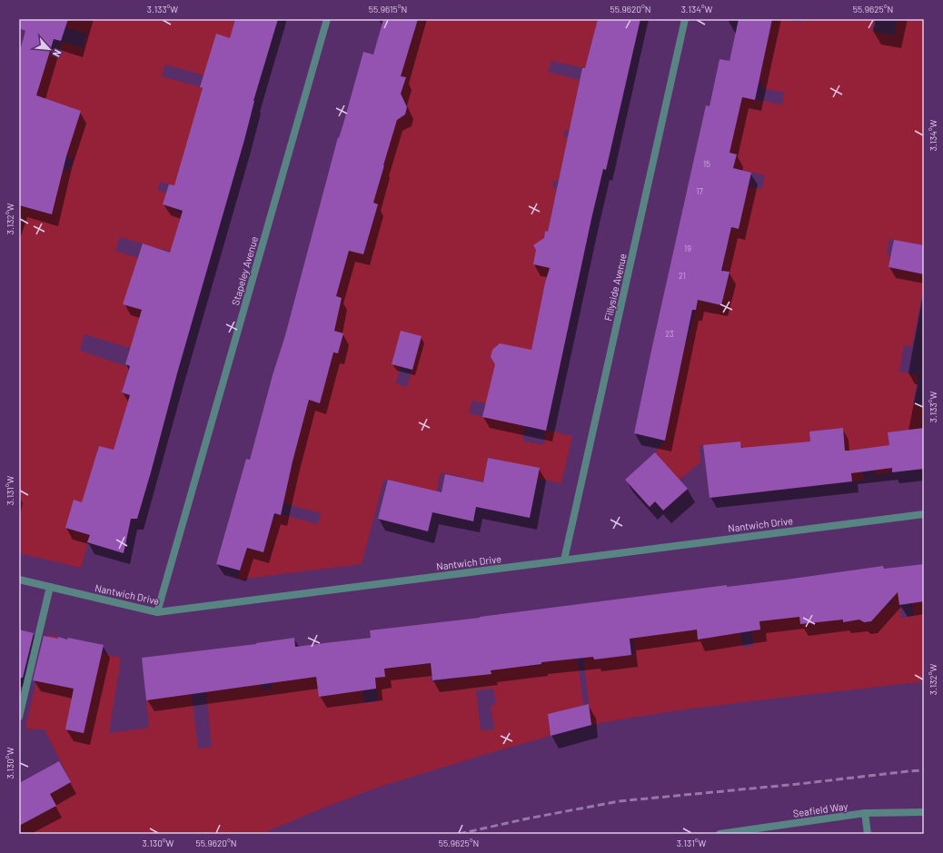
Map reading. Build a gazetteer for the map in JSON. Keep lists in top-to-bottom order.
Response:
{
  "streets": {
    "street": [
      "Stapeley Avenue",
      "Fillyside Avenue",
      "Nantwich Drive",
      "Seafield Way"
    ]
  },
  "crossings": [
    ["Stapeley Avenue", "Nantwich Drive"],
    ["Fillyside Avenue", "Nantwich Drive"]
  ],
  "house_numbers": [
    "15",
    "17",
    "19",
    "21",
    "23"
  ],
  "north": "bottom right",
  "coordinates": [
    "3.133°W",
    "55.9615°N",
    "55.9620°N",
    "3.134°W",
    "55.9625°N",
    "3.132°W",
    "3.131°W",
    "3.130°W"
  ]
}
